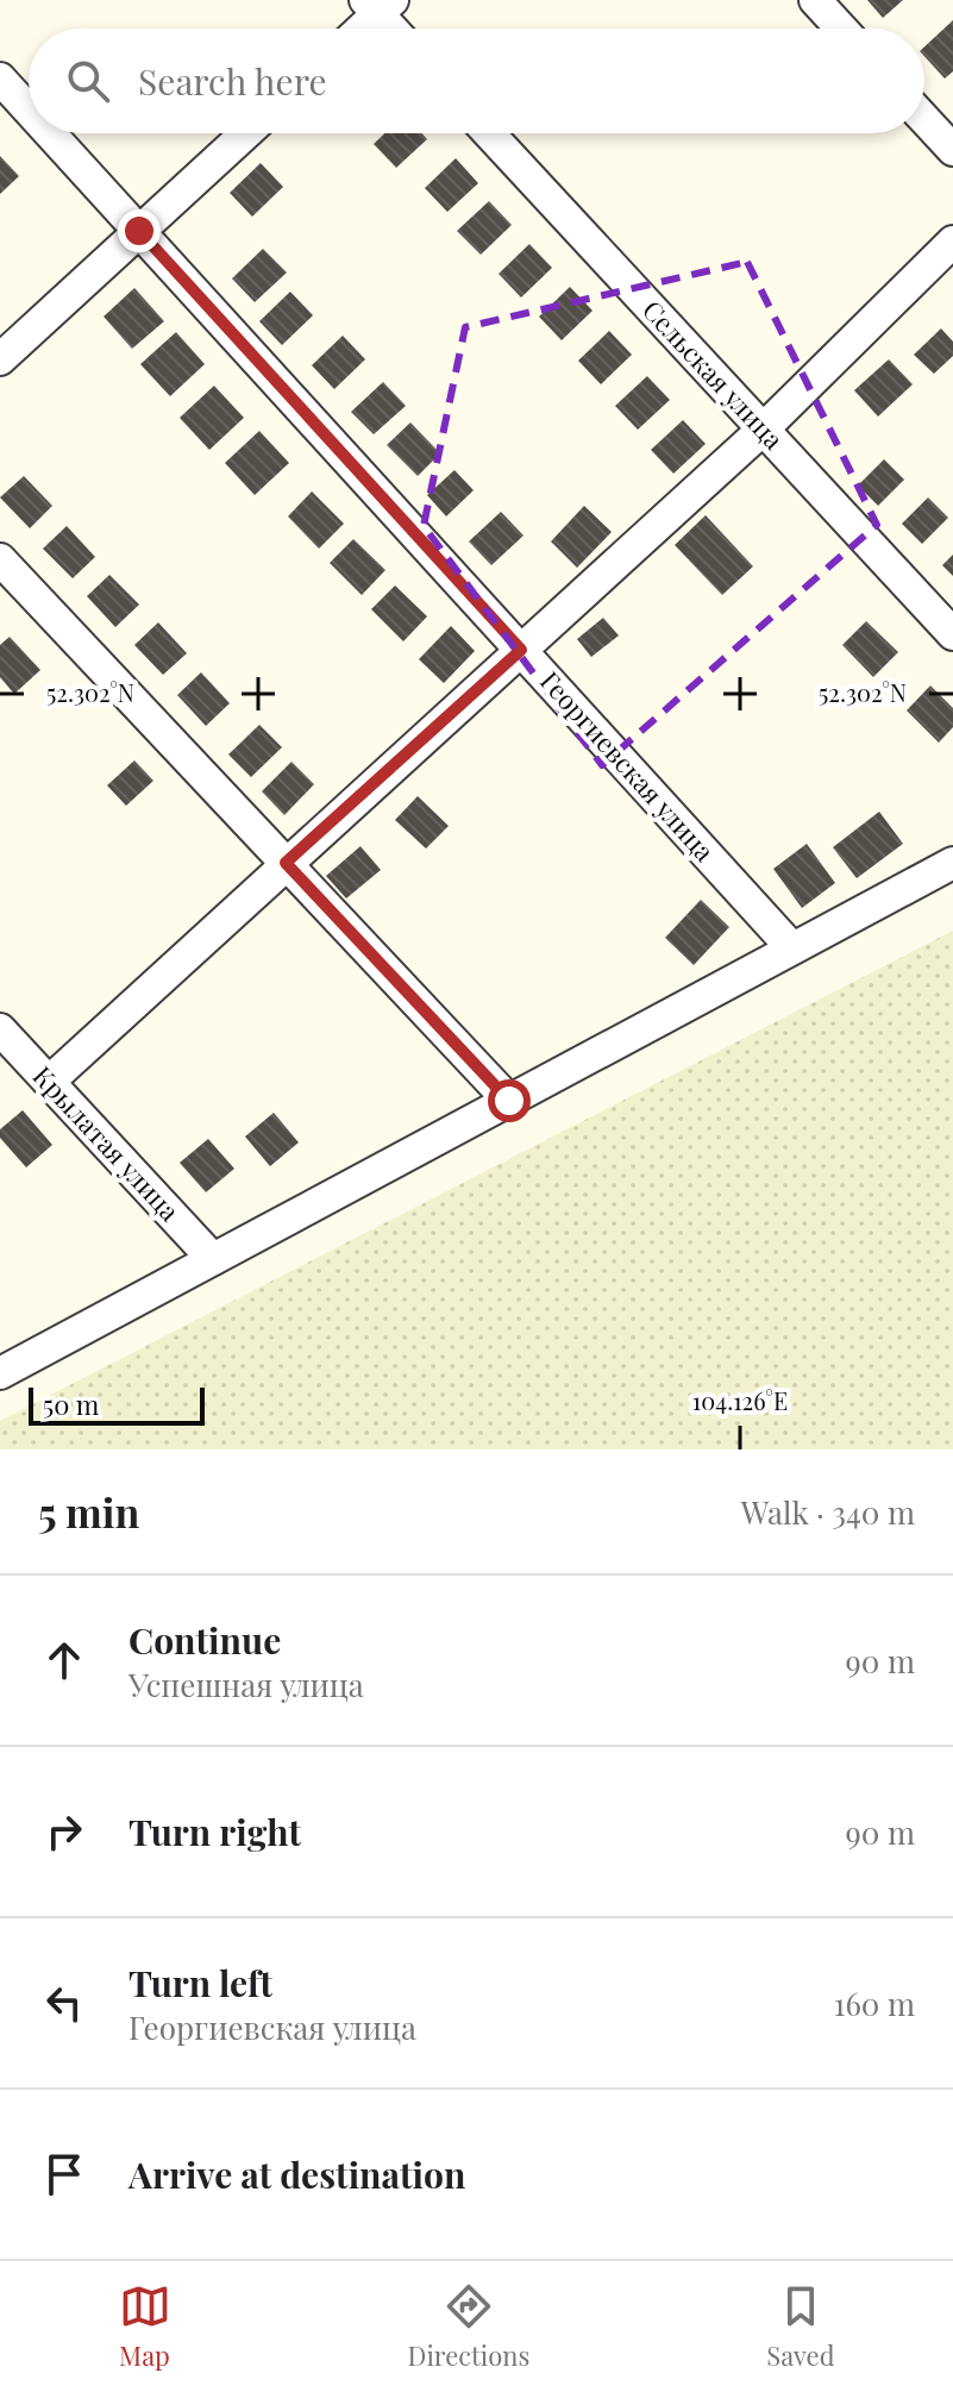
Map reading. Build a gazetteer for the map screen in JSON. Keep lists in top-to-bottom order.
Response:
{
  "streets": {
    "street": ["Сельская улица", "Георгиевская улица", "Крылатая улица"]
  },
  "scale_bar": "50 m",
  "page": {
    "search": "Search here",
    "scale": "50 m",
    "heading": ["5 min", "Walk · 340 m"],
    "list": [
      ["Continue", "Успешная улица", "90 m"],
      ["Turn right", "90 m"],
      ["Turn left", "Георгиевская улица", "160 m"],
      "Arrive at destination"
    ],
    "nav": ["Map", "Directions", "Saved"]
  },
  "coordinates": ["52.302°N", "104.126°E"]
}
